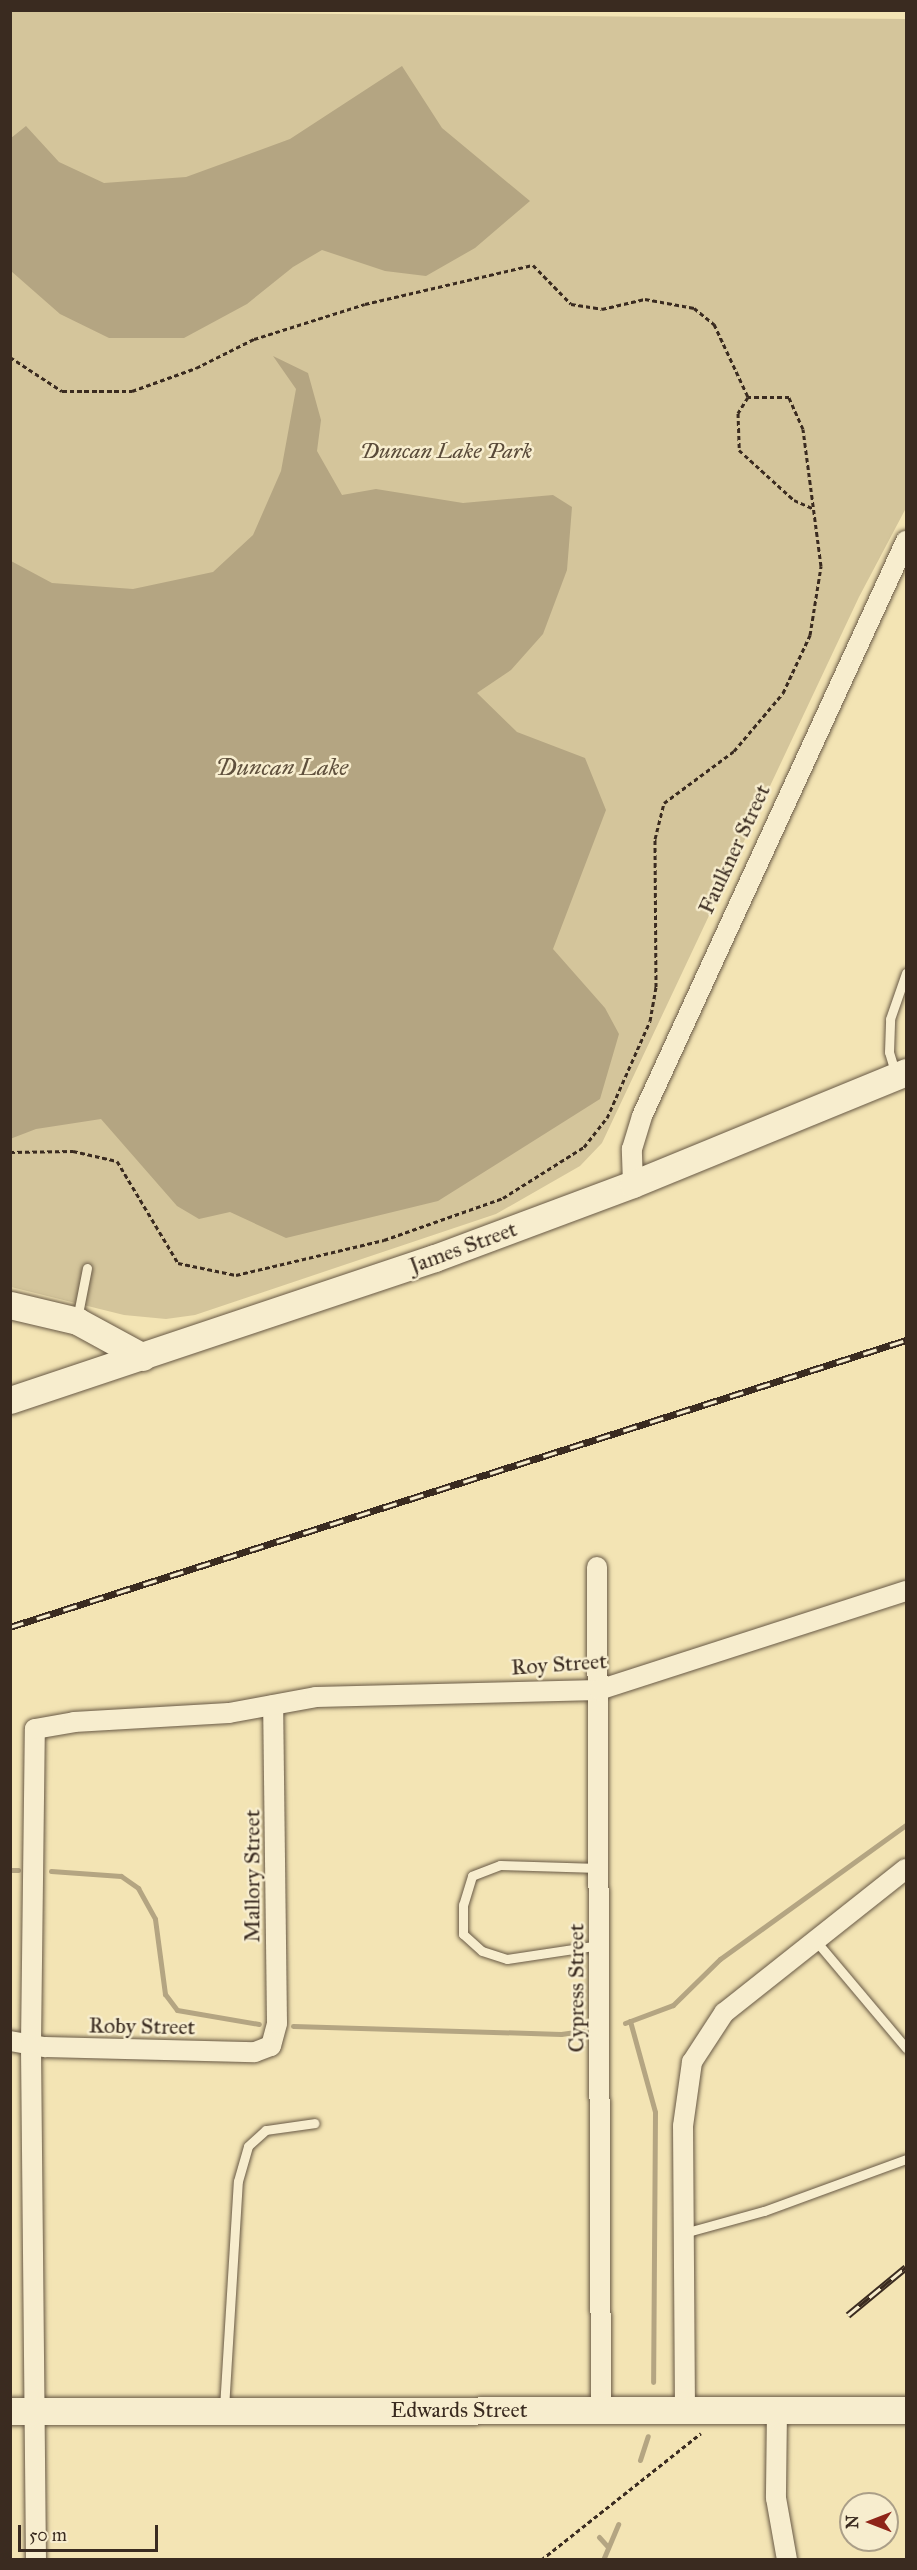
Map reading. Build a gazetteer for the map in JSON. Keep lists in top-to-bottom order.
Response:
{
  "streets": {
    "street": [
      "Faulkner Street",
      "James Street",
      "Roy Street",
      "Mallory Street",
      "Cypress Street",
      "Roby Street",
      "Edwards Street"
    ]
  },
  "crossings": [
    ["Faulkner Street", "James Street"],
    ["Roy Street", "Mallory Street"],
    ["Roy Street", "Cypress Street"],
    ["Roy Street", "Roby Street"],
    ["Mallory Street", "Roby Street"],
    ["Cypress Street", "Edwards Street"]
  ],
  "water": ["Duncan Lake"],
  "parks": ["Duncan Lake Park"],
  "scale_bar": "50 m",
  "north": "left"
}
